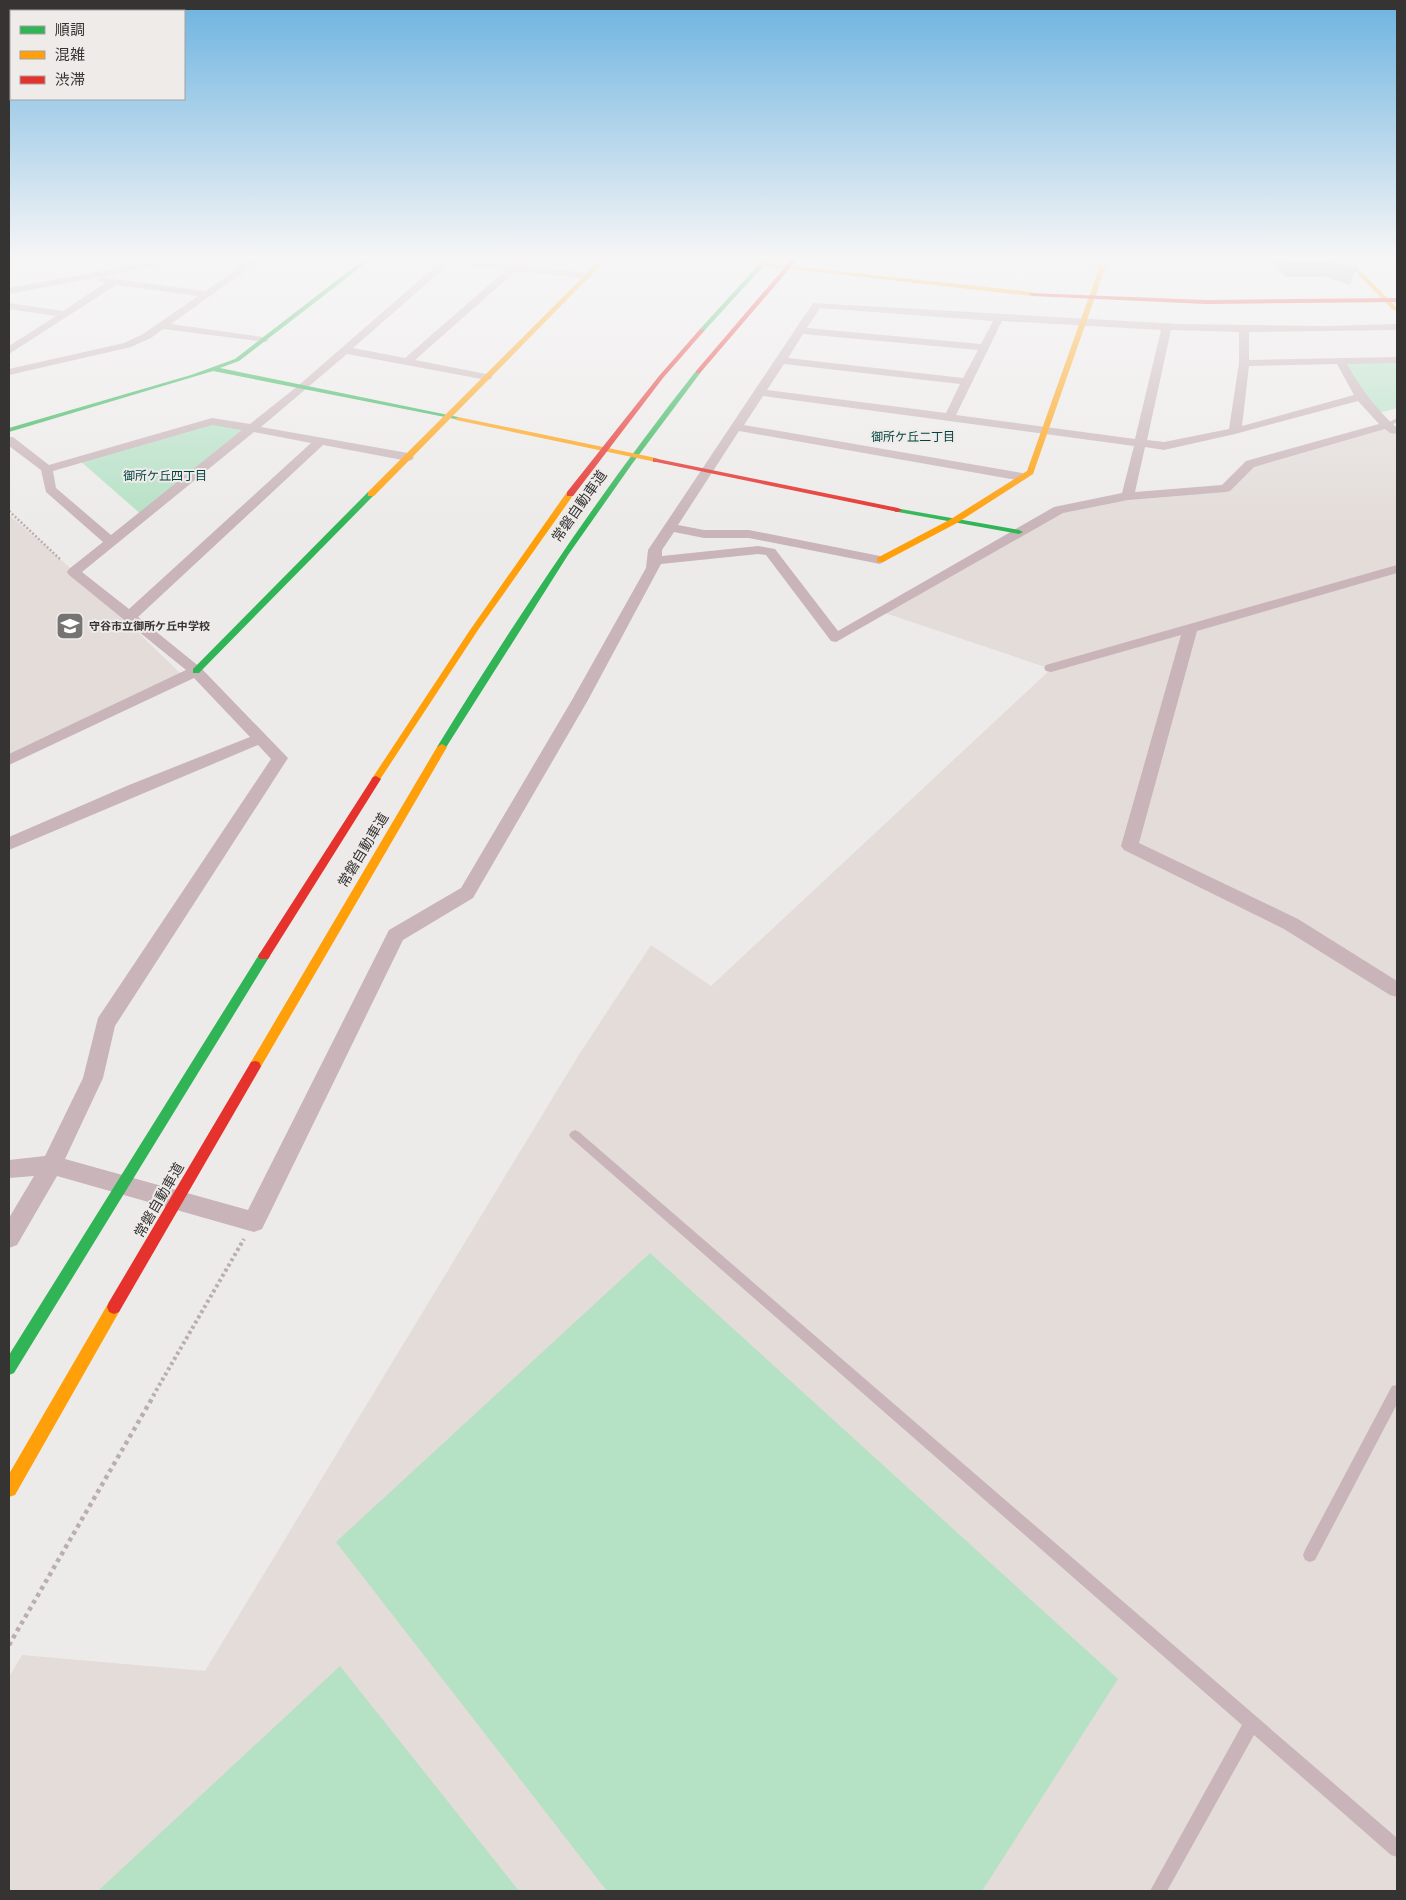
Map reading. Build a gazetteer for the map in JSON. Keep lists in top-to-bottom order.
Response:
{
  "streets": {
    "main road": ["常磐自動車道"]
  },
  "districts": ["御所ケ丘二丁目", "御所ケ丘四丁目"],
  "places": {
    "school or university": ["守谷市立御所ケ丘中学校"]
  },
  "legend": ["順調", "混雑", "渋滞"]
}
